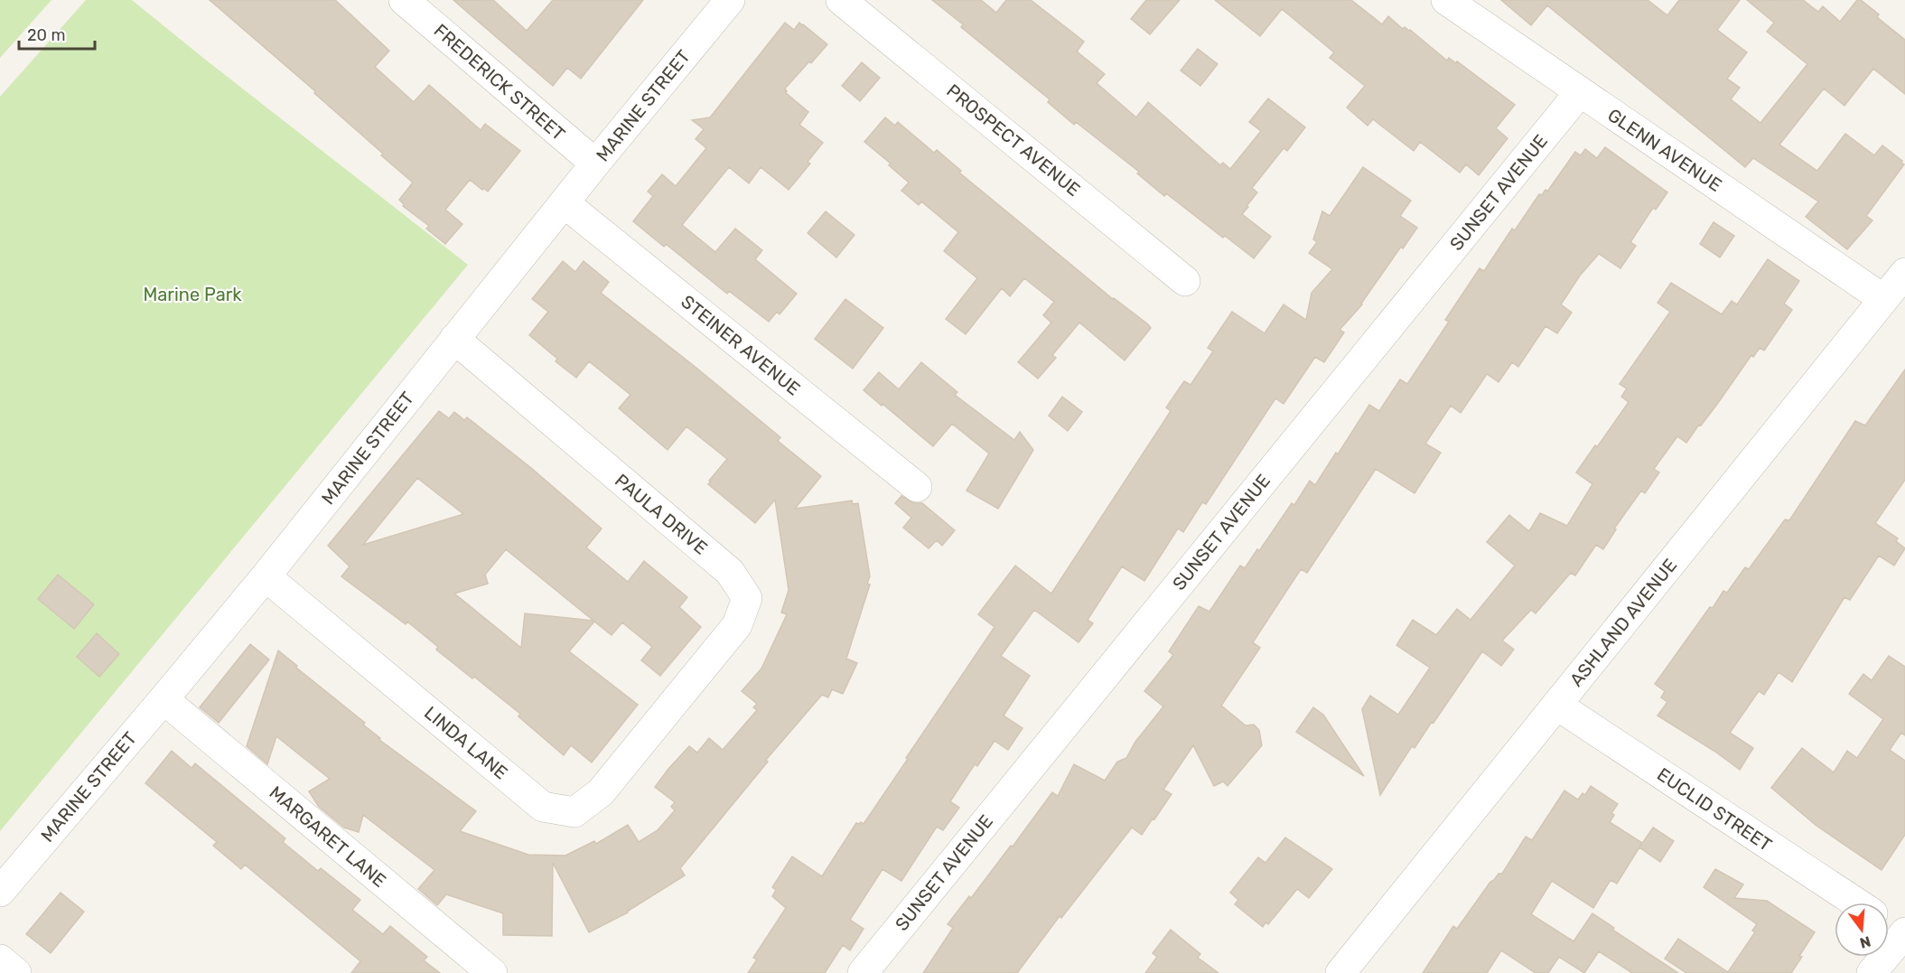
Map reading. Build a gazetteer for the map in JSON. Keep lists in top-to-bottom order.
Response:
{
  "streets": {
    "street": [
      "FREDERICK STREET",
      "MARINE STREET",
      "PROSPECT AVENUE",
      "GLENN AVENUE",
      "SUNSET AVENUE",
      "STEINER AVENUE",
      "PAULA DRIVE",
      "ASHLAND AVENUE",
      "LINDA LANE",
      "EUCLID STREET",
      "MARGARET LANE"
    ]
  },
  "crossings": [
    ["FREDERICK STREET", "MARINE STREET"],
    ["MARINE STREET", "STEINER AVENUE"],
    ["MARINE STREET", "PAULA DRIVE"],
    ["MARINE STREET", "LINDA LANE"],
    ["MARINE STREET", "MARGARET LANE"],
    ["GLENN AVENUE", "SUNSET AVENUE"],
    ["GLENN AVENUE", "ASHLAND AVENUE"],
    ["PAULA DRIVE", "LINDA LANE"],
    ["ASHLAND AVENUE", "EUCLID STREET"]
  ],
  "parks": ["Marine Park"],
  "scale_bar": "20 m",
  "north": "bottom"
}
